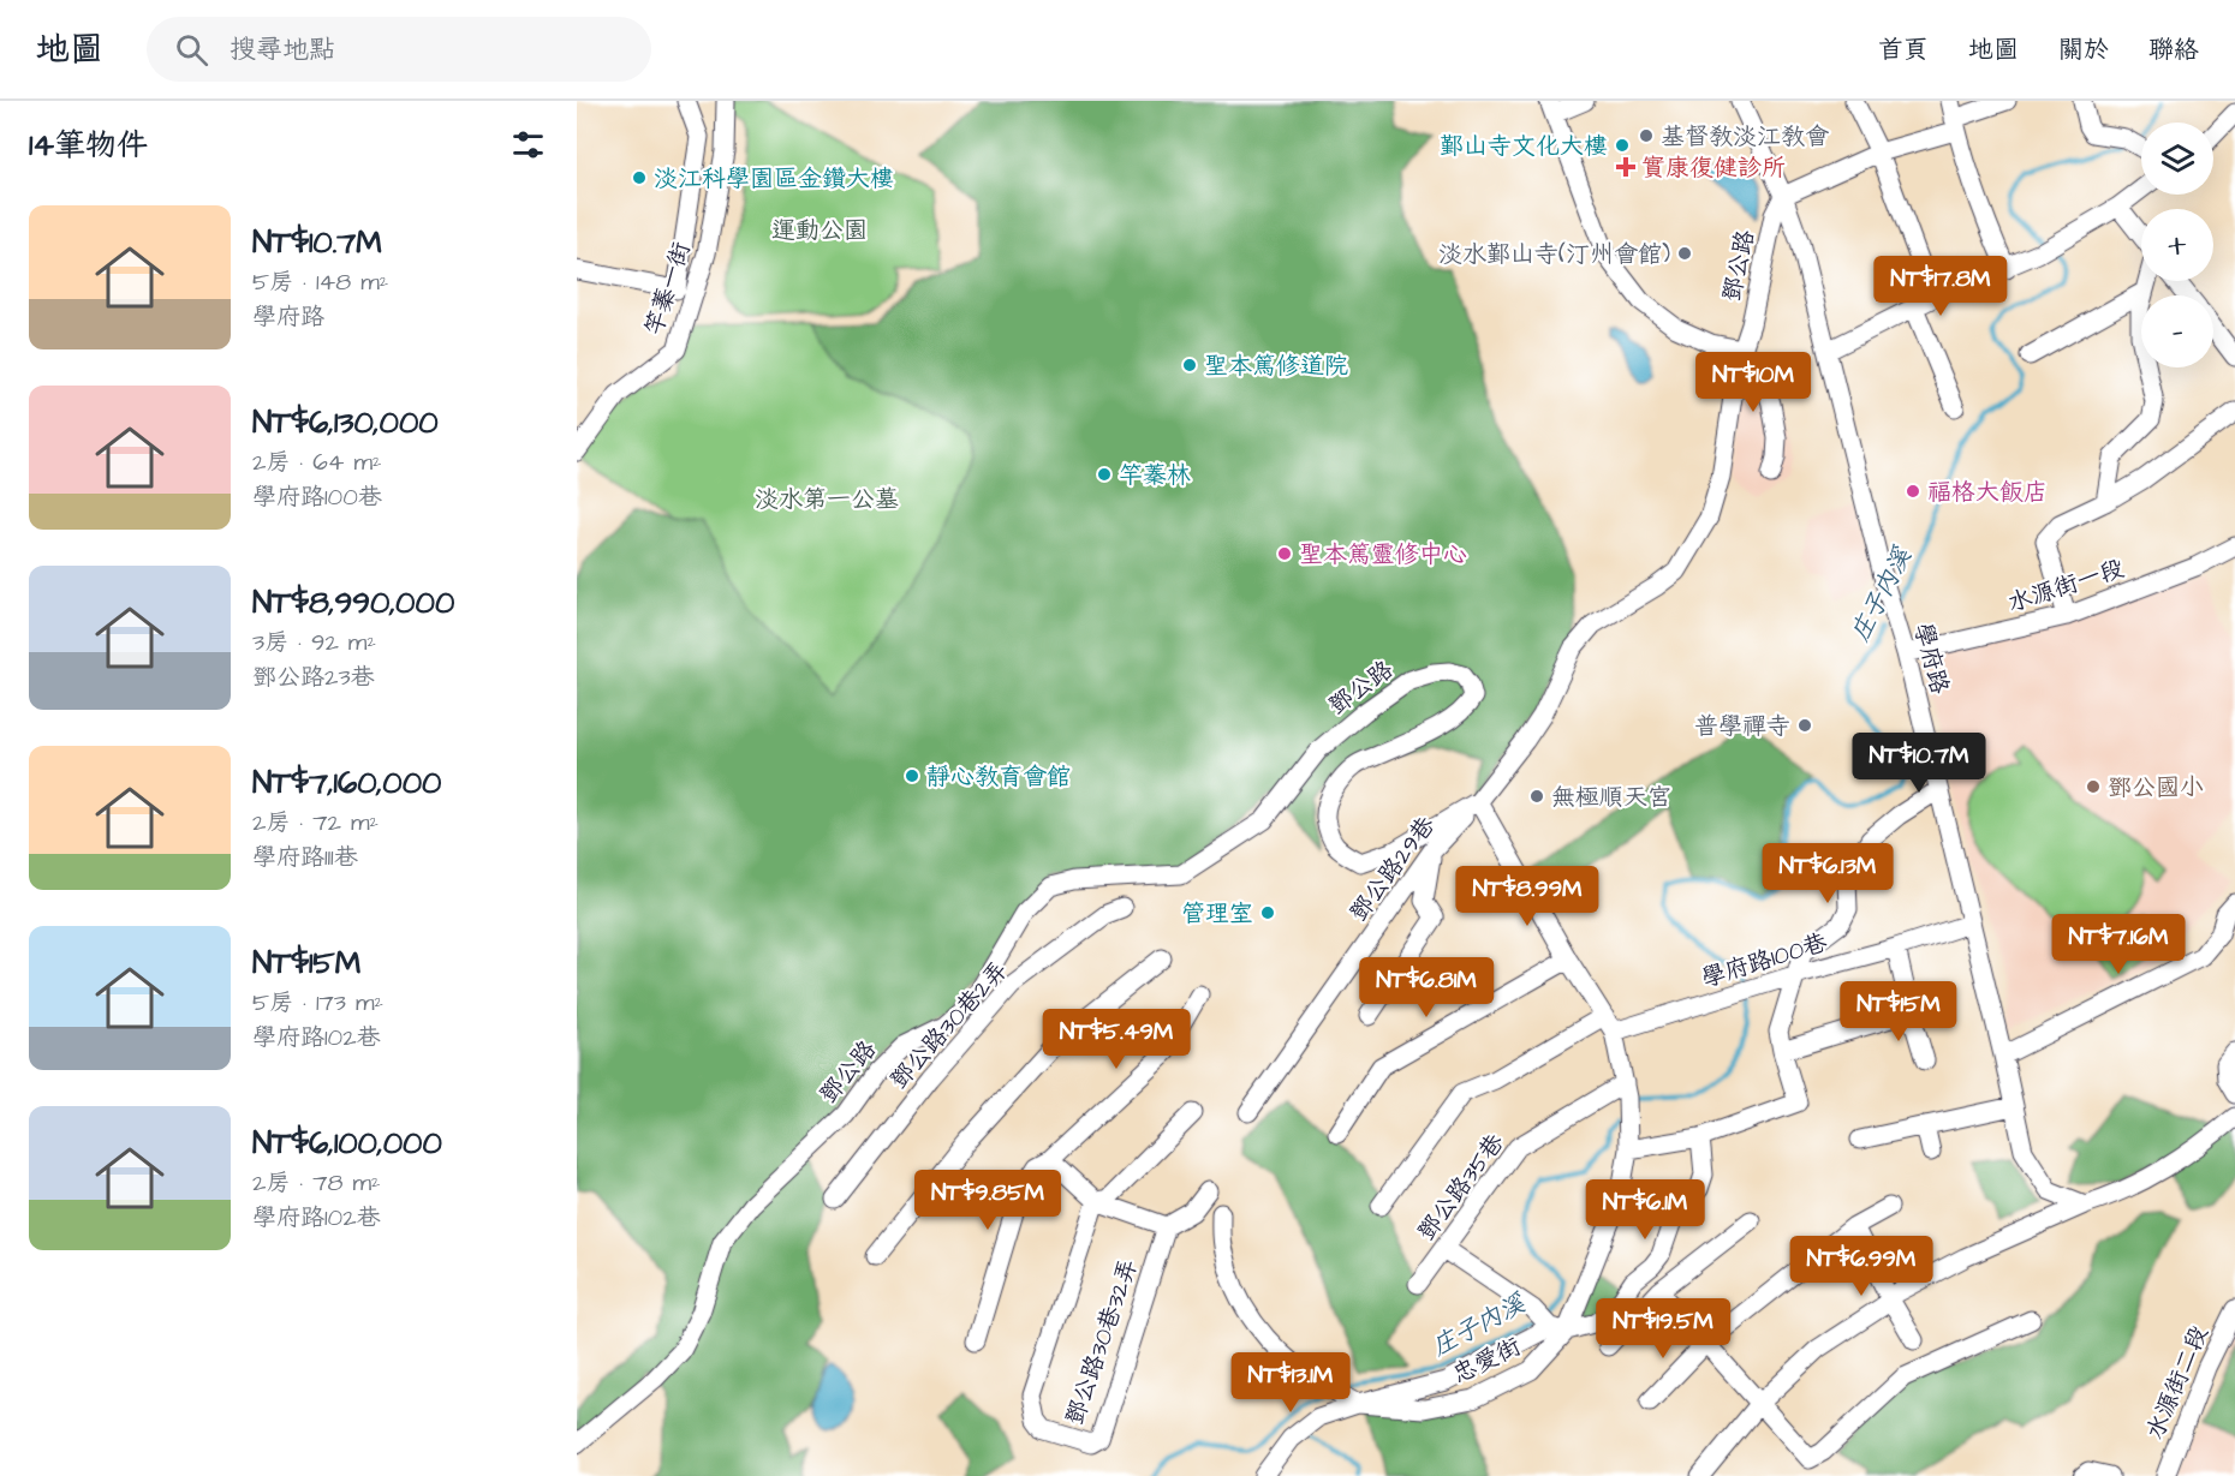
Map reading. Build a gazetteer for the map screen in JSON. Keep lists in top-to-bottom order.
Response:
{
  "streets": {
    "street": [
      "鄧公路",
      "竿蓁一街",
      "水源街一段",
      "學府路",
      "鄧公路29巷",
      "學府路100巷",
      "鄧公路30巷2弄",
      "鄧公路35巷",
      "鄧公路30巷32弄",
      "忠愛街",
      "水源街二段"
    ]
  },
  "crossings": [
    ["鄧公路", "學府路"],
    ["鄧公路", "鄧公路29巷"],
    ["鄧公路", "忠愛街"],
    ["水源街一段", "學府路"],
    ["學府路", "學府路100巷"],
    ["鄧公路29巷", "忠愛街"],
    ["學府路100巷", "忠愛街"],
    ["鄧公路35巷", "忠愛街"]
  ],
  "water": ["庄子內溪"],
  "parks": ["運動公園", "淡水第一公墓"],
  "places": {
    "other": [
      "基督教淡江教會",
      "鄞山寺文化大樓",
      "淡江科學園區金鑽大樓",
      "淡水鄞山寺(汀州會館)",
      "聖本篤修道院",
      "竿蓁林",
      "福格大飯店",
      "聖本篤靈修中心",
      "普學禪寺",
      "靜心教育會館",
      "鄧公國小",
      "無極順天宮",
      "管理室"
    ],
    "health": ["實康復健診所"]
  },
  "page": {
    "header": "地圖",
    "search": "搜尋地點",
    "nav": [
      "首頁",
      "地圖",
      "關於",
      "聯絡"
    ],
    "heading": "14筆物件",
    "map_buttons": ["+", "−"],
    "list": [
      {
        "name": "NT$10.7M",
        "note": "5房 · 148 m² · 學府路"
      },
      {
        "name": "NT$6,130,000",
        "note": "2房 · 64 m² · 學府路100巷"
      },
      {
        "name": "NT$8,990,000",
        "note": "3房 · 92 m² · 鄧公路23巷"
      },
      {
        "name": "NT$7,160,000",
        "note": "2房 · 72 m² · 學府路111巷"
      },
      {
        "name": "NT$15M",
        "note": "5房 · 173 m² · 學府路102巷"
      },
      {
        "name": "NT$6,100,000",
        "note": "2房 · 78 m² · 學府路102巷"
      }
    ],
    "price": [
      "NT$17.8M",
      "NT$10M",
      "NT$10.7M",
      "NT$6.13M",
      "NT$8.99M",
      "NT$7.16M",
      "NT$6.81M",
      "NT$15M",
      "NT$5.49M",
      "NT$9.85M",
      "NT$6.1M",
      "NT$6.99M",
      "NT$19.5M",
      "NT$13.1M"
    ]
  }
}
